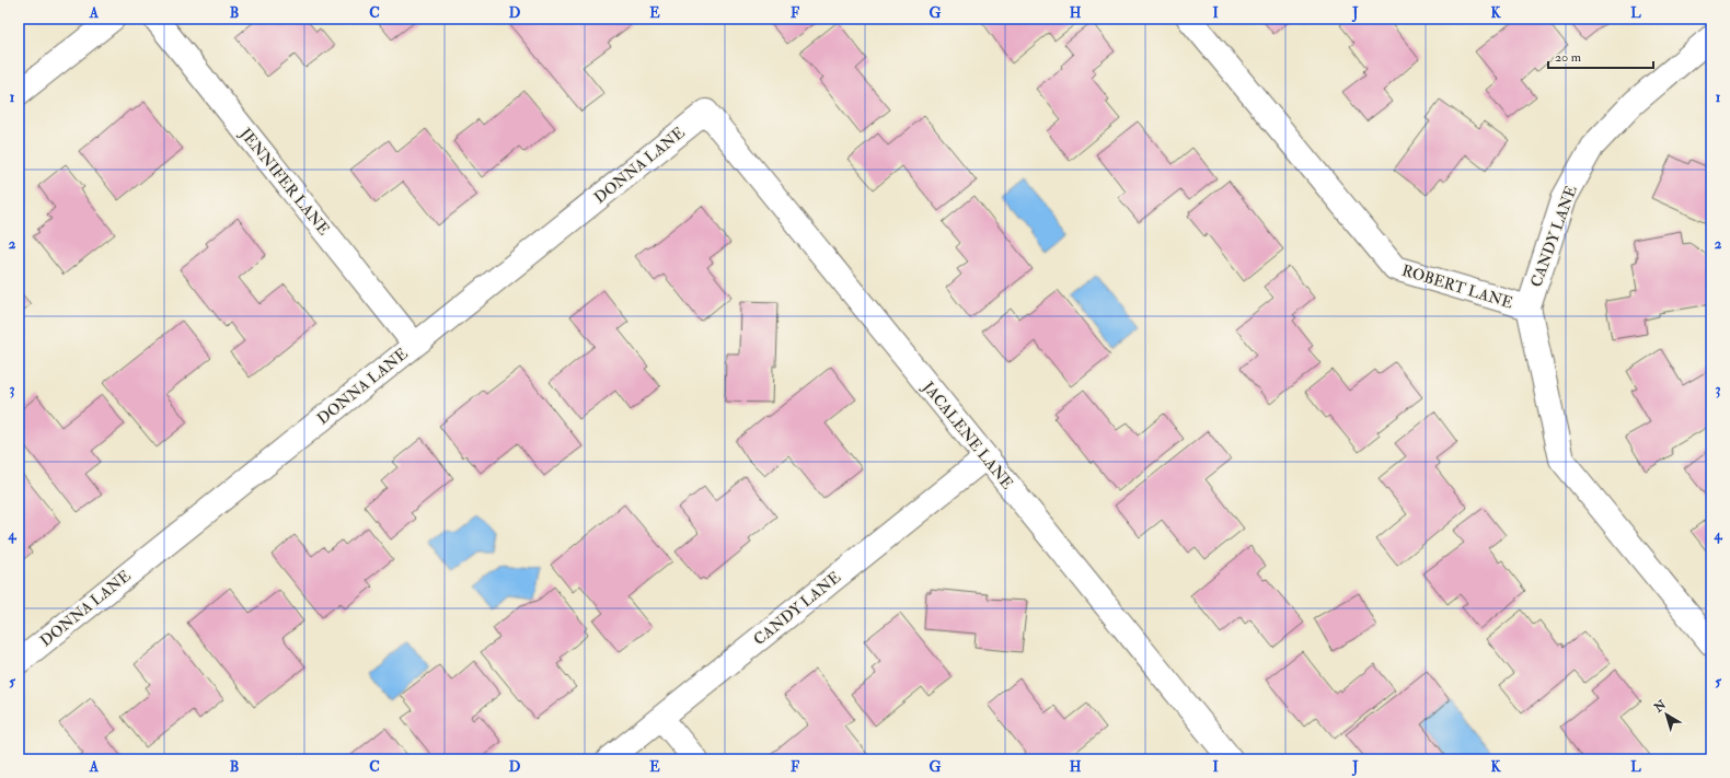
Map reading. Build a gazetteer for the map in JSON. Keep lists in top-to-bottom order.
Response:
{
  "streets": {
    "street": [
      "DONNA LANE",
      "JENNIFER LANE",
      "CANDY LANE",
      "ROBERT LANE",
      "JACALENE LANE"
    ]
  },
  "crossings": [
    ["DONNA LANE", "JENNIFER LANE"],
    ["DONNA LANE", "JACALENE LANE"],
    ["CANDY LANE", "ROBERT LANE"],
    ["CANDY LANE", "JACALENE LANE"]
  ],
  "scale_bar": "20 m",
  "north": "top left",
  "grid": {
    "columns": [
      "A",
      "B",
      "C",
      "D",
      "E",
      "F",
      "G",
      "H",
      "I",
      "J",
      "K",
      "L"
    ],
    "rows": [
      "1",
      "2",
      "3",
      "4",
      "5"
    ]
  }
}
